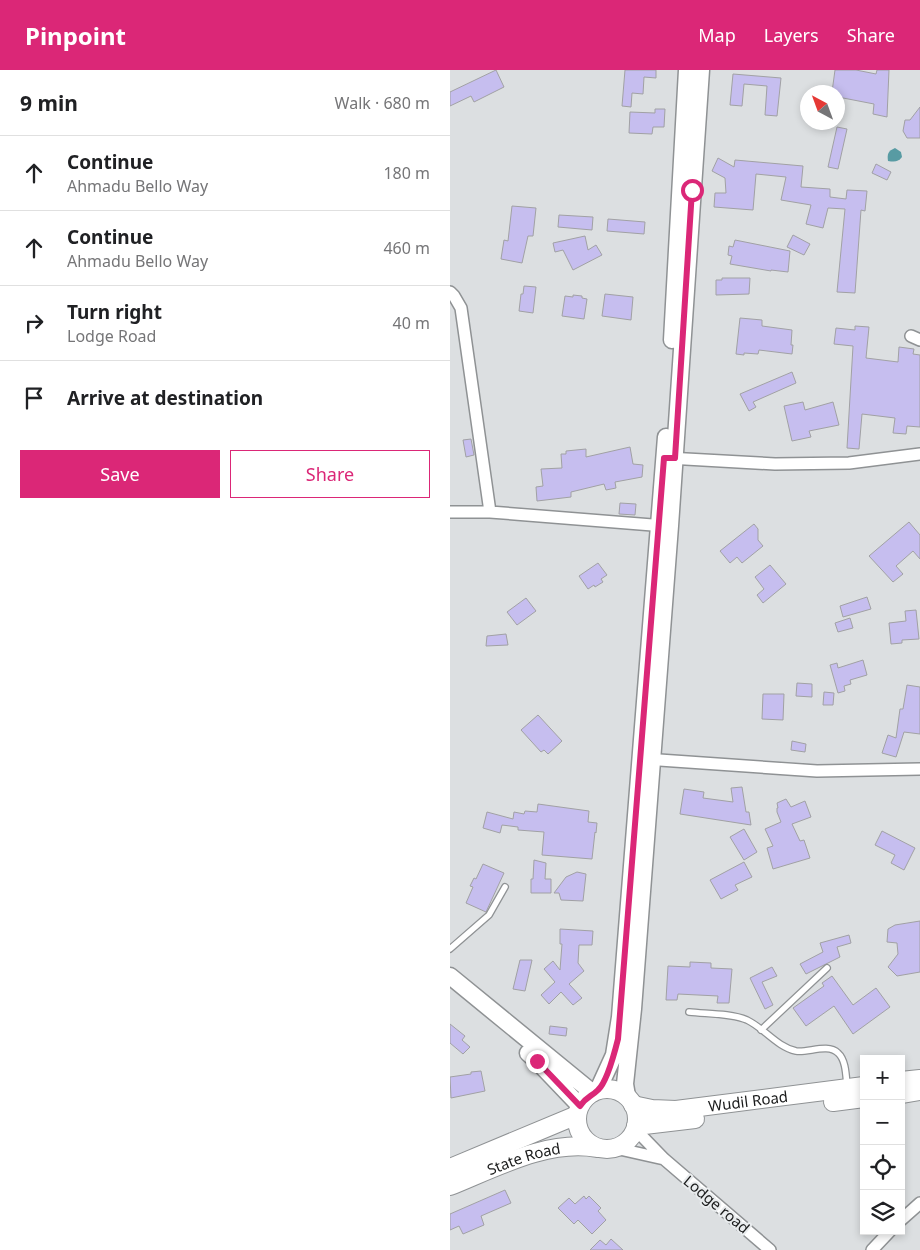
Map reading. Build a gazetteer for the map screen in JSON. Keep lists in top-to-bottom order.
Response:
{
  "streets": {
    "main road": ["Wudil Road", "State Road"],
    "street": ["Lodge road"]
  },
  "crossings": [
    ["Wudil Road", "State Road"],
    ["Wudil Road", "Lodge road"],
    ["State Road", "Lodge road"]
  ],
  "north": "top left",
  "page": {
    "header": "Pinpoint",
    "nav": ["Map", "Layers", "Share"],
    "heading": ["9 min", "Walk · 680 m"],
    "list": [
      ["Continue", "Ahmadu Bello Way", "180 m"],
      ["Continue", "Ahmadu Bello Way", "460 m"],
      ["Turn right", "Lodge Road", "40 m"],
      "Arrive at destination"
    ],
    "buttons": ["Save", "Share"],
    "map_buttons": ["+", "−"]
  }
}
